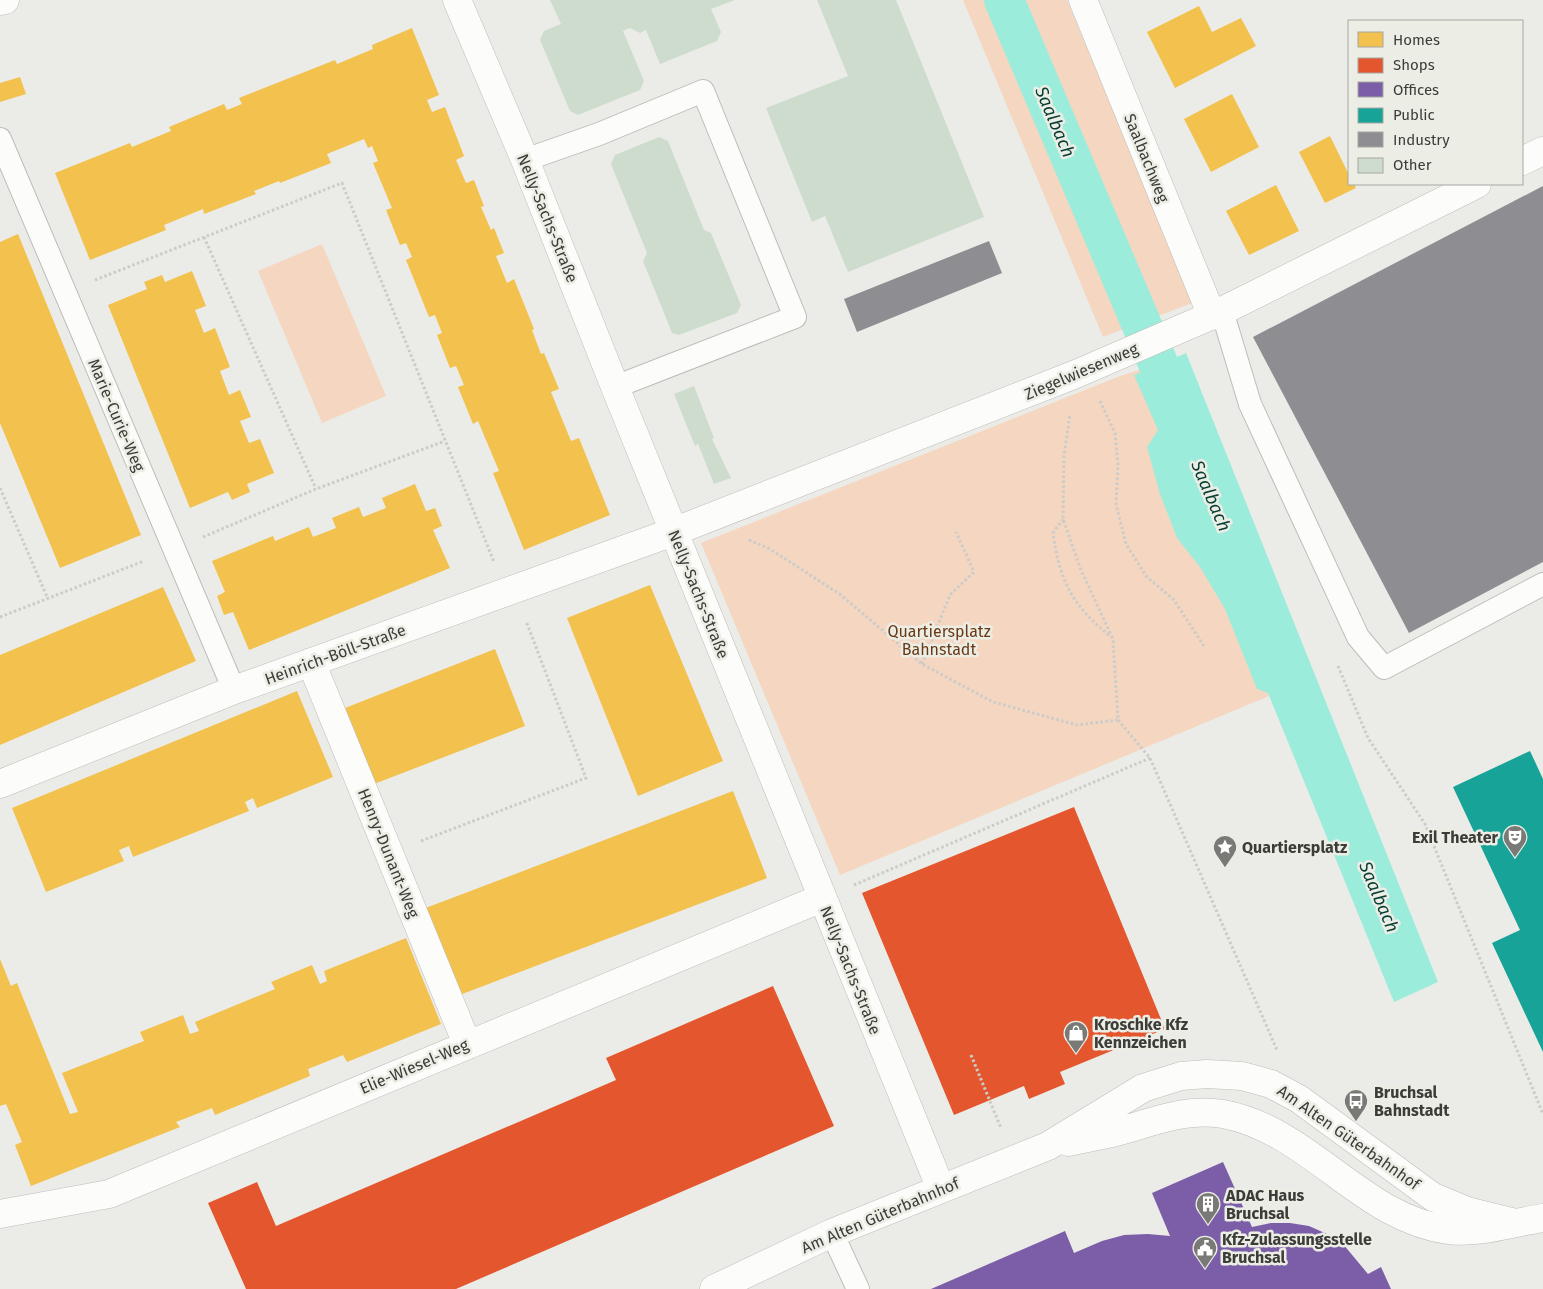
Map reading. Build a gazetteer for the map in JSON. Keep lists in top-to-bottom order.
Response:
{
  "streets": {
    "street": [
      "Saalbachweg",
      "Nelly-Sachs-Straße",
      "Ziegelwiesenweg",
      "Heinrich-Böll-Straße",
      "Henry-Dunant-Weg",
      "Elie-Wiesel-Weg",
      "Am Alten Güterbahnhof"
    ],
    "lane": ["Marie-Curie-Weg"]
  },
  "crossings": [
    ["Saalbachweg", "Ziegelwiesenweg"],
    ["Nelly-Sachs-Straße", "Ziegelwiesenweg"],
    ["Nelly-Sachs-Straße", "Heinrich-Böll-Straße"],
    ["Nelly-Sachs-Straße", "Elie-Wiesel-Weg"],
    ["Nelly-Sachs-Straße", "Am Alten Güterbahnhof"],
    ["Ziegelwiesenweg", "Heinrich-Böll-Straße"],
    ["Marie-Curie-Weg", "Heinrich-Böll-Straße"],
    ["Heinrich-Böll-Straße", "Henry-Dunant-Weg"],
    ["Henry-Dunant-Weg", "Elie-Wiesel-Weg"]
  ],
  "water": ["Saalbach"],
  "parks": ["Quartiersplatz Bahnstadt"],
  "places": {
    "theatre": ["Exil Theater"],
    "place": ["Quartiersplatz"],
    "shop": ["Kroschke Kfz Kennzeichen"],
    "bus stop": ["Bruchsal Bahnstadt"],
    "building": ["ADAC Haus Bruchsal"],
    "public building": ["Kfz-Zulassungsstelle Bruchsal"]
  },
  "legend": [
    "Homes",
    "Shops",
    "Offices",
    "Public",
    "Industry",
    "Other"
  ]
}
